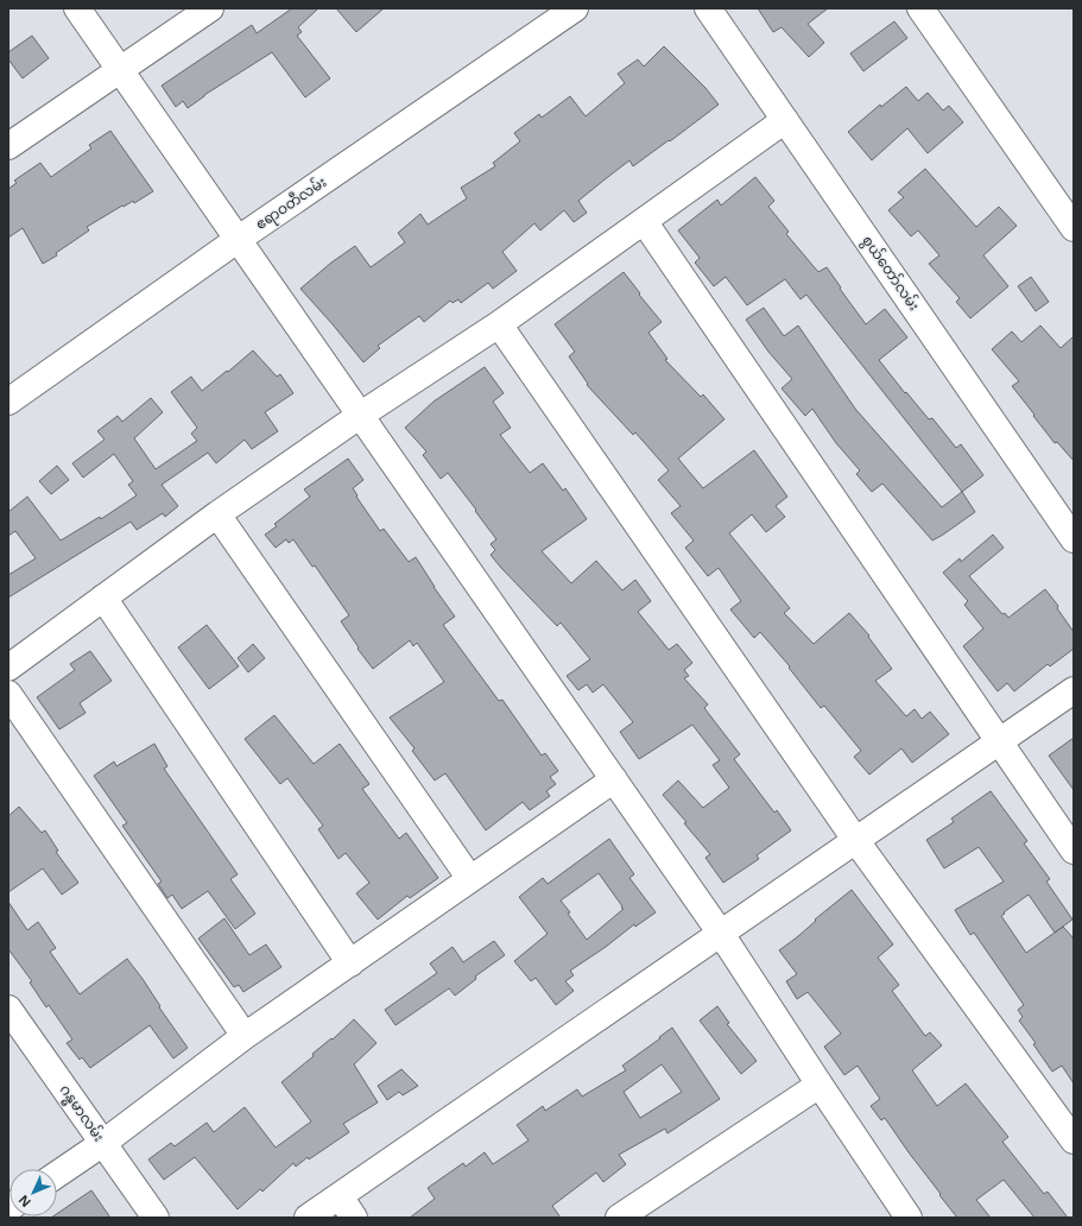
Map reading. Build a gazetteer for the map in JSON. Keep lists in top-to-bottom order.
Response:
{
  "streets": {
    "street": ["ဧရာဝတီလမ်း", "စွယ်တော်လမ်း", "ဂန္ဓမာလမ်း"]
  },
  "north": "bottom left"
}
